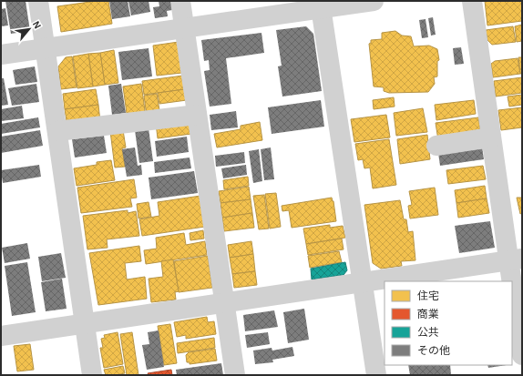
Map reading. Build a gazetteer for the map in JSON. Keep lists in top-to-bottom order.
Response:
{
  "legend": [
    "住宅",
    "商業",
    "公共",
    "その他"
  ],
  "north": "top right"
}
